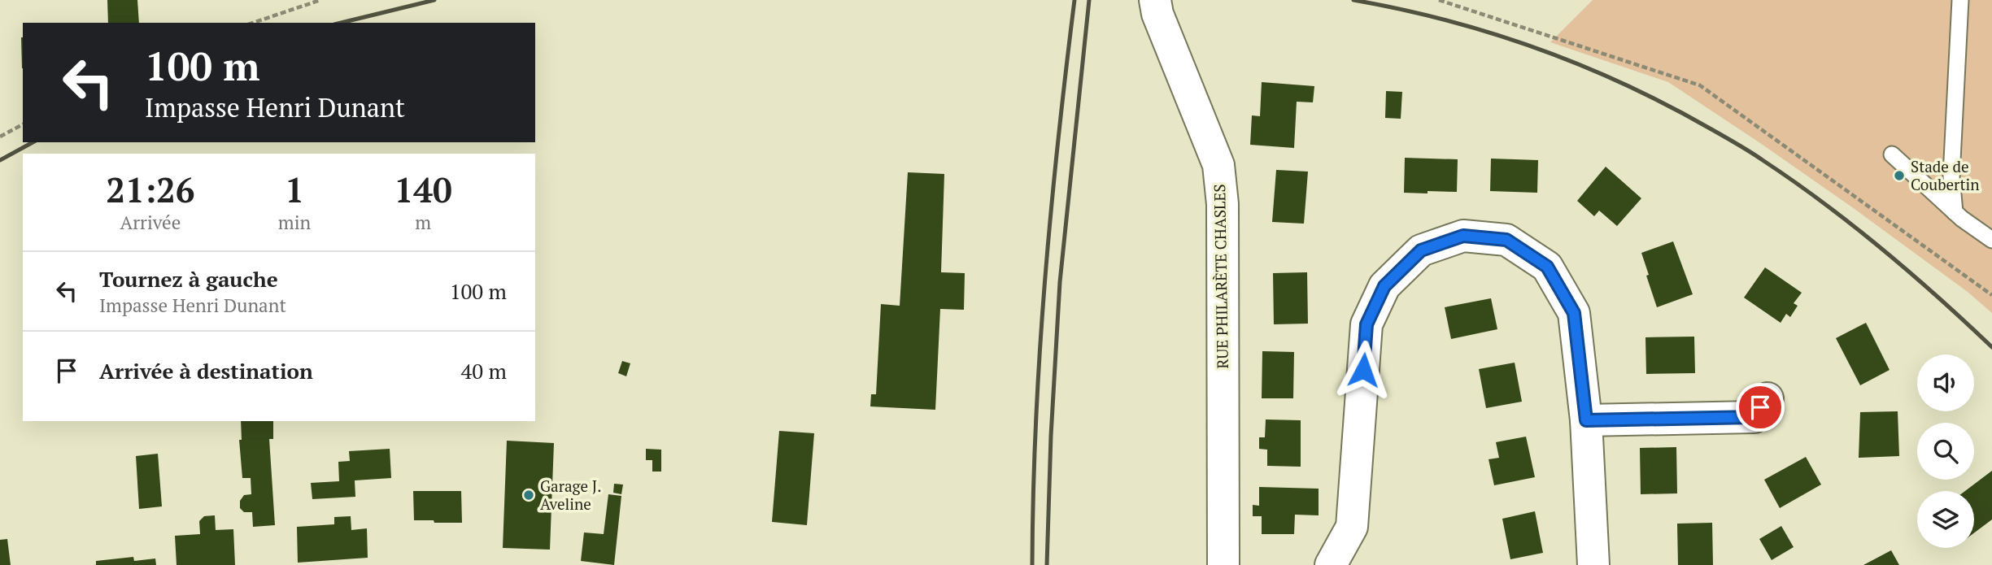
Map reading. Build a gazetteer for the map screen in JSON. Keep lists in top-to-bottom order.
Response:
{
  "streets": {
    "street": ["RUE PHILARÈTE CHASLES"]
  },
  "places": ["Stade de Coubertin", "Garage J. Aveline"],
  "page": {
    "turn": ["100 m", "Impasse Henri Dunant"],
    "eta": [
      "21:26",
      "Arrivée",
      "1",
      "min",
      "140",
      "m"
    ],
    "list": [
      {
        "name": "Tournez à gauche",
        "note": "Impasse Henri Dunant",
        "value": "100 m"
      },
      {
        "name": "Arrivée à destination",
        "value": "40 m"
      }
    ]
  }
}
